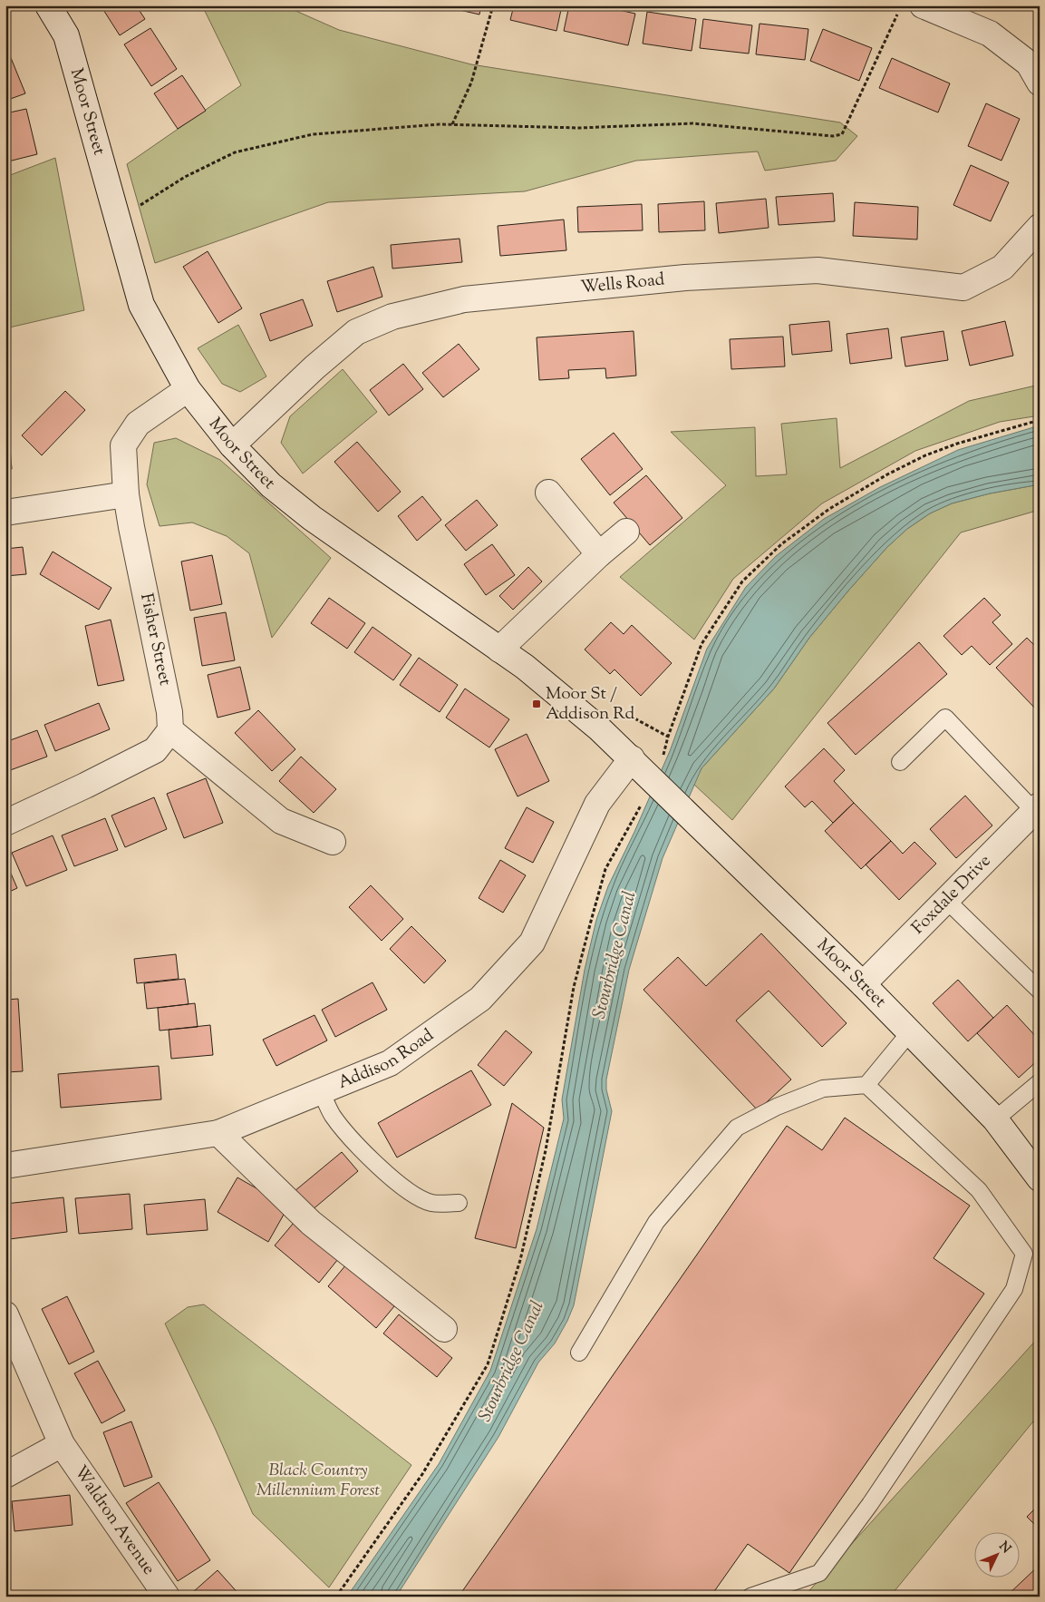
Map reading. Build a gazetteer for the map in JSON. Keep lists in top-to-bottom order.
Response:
{
  "streets": {
    "street": [
      "Moor Street",
      "Wells Road",
      "Fisher Street",
      "Foxdale Drive",
      "Addison Road",
      "Waldron Avenue"
    ]
  },
  "crossings": [
    ["Moor Street", "Wells Road"],
    ["Moor Street", "Fisher Street"],
    ["Moor Street", "Foxdale Drive"],
    ["Moor Street", "Addison Road"]
  ],
  "water": ["Stourbridge Canal"],
  "parks": ["Black Country Millennium Forest"],
  "places": {
    "transit": ["Moor St / Addison Rd"]
  },
  "north": "top right"
}
